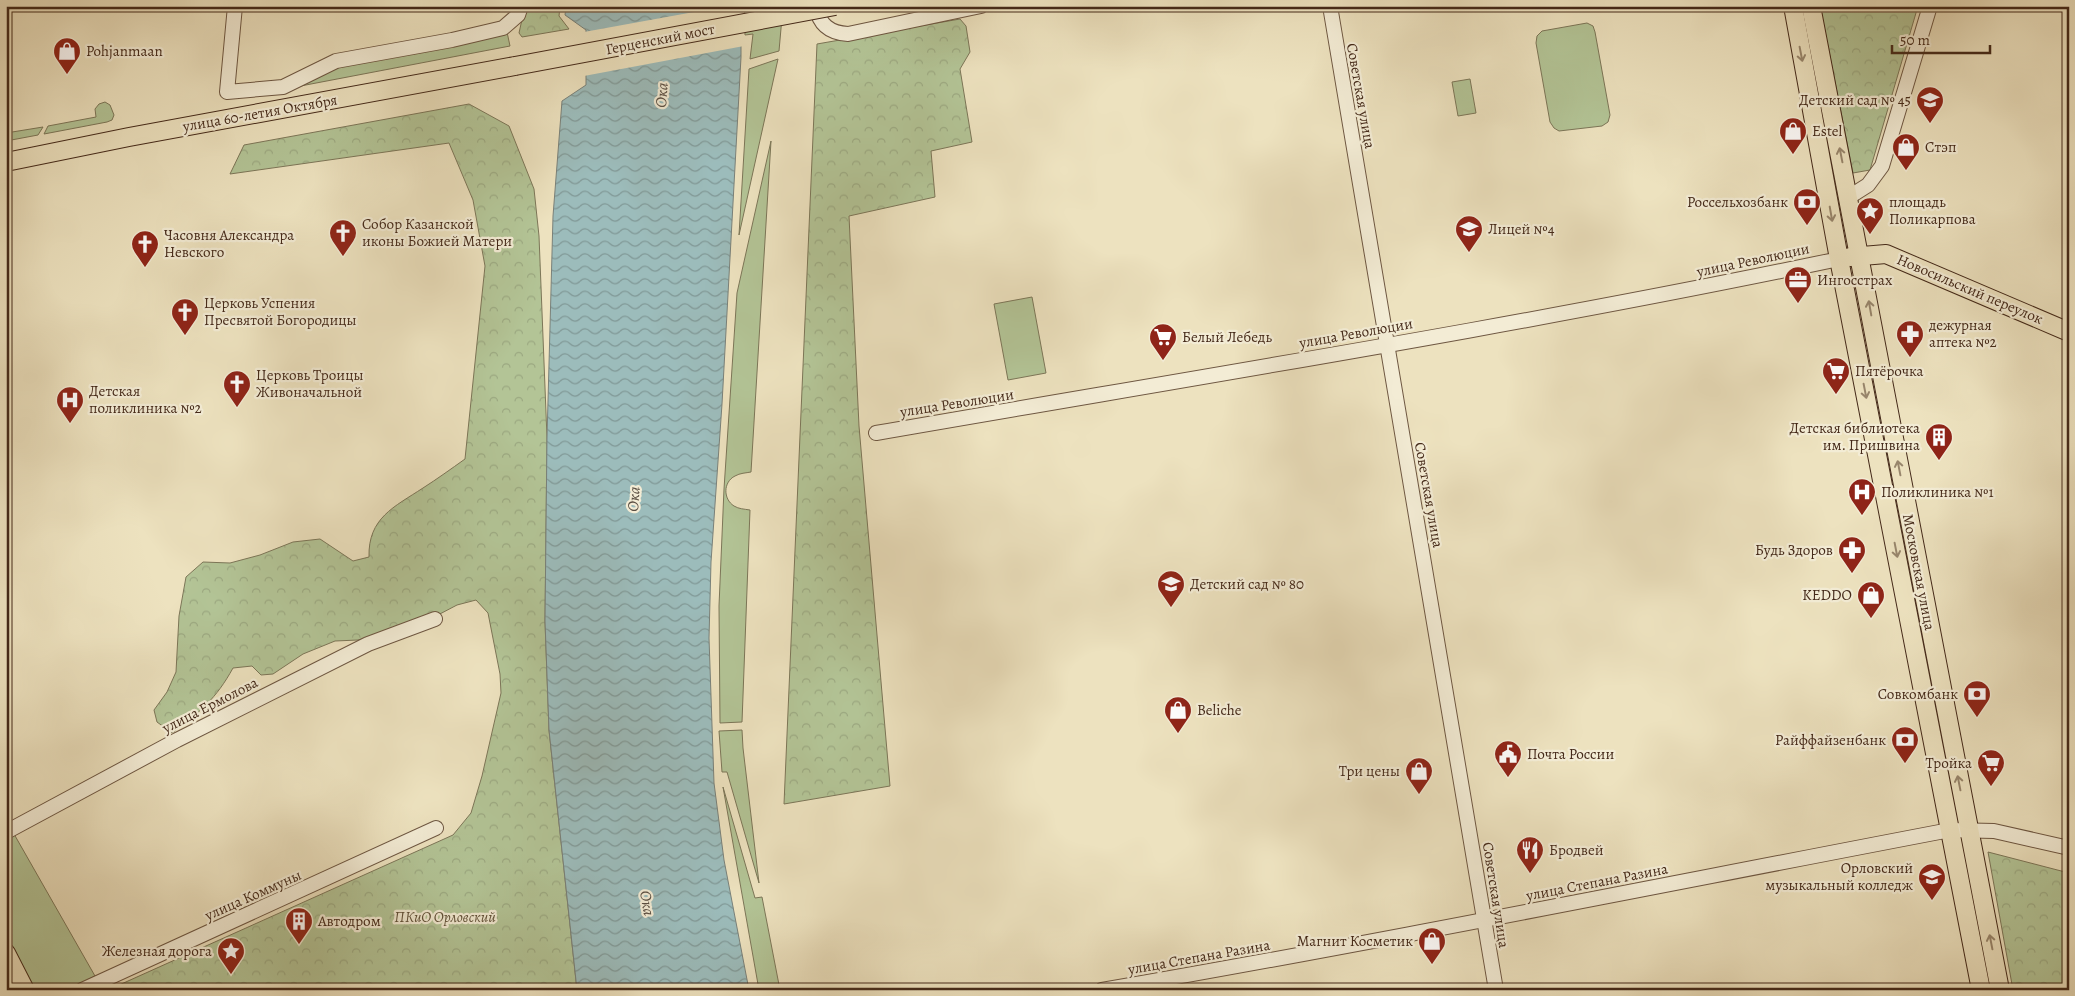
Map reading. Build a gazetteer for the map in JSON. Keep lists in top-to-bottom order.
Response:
{
  "streets": {
    "main road": [
      "Герценский мост",
      "улица 60-летия Октября",
      "Новосильский переулок",
      "Московская улица"
    ],
    "street": [
      "Советская улица",
      "улица Революции",
      "улица Ермолова",
      "улица Степана Разина",
      "улица Коммуны"
    ]
  },
  "crossings": [
    ["Герценский мост", "улица 60-летия Октября"],
    ["Советская улица", "улица Революции"],
    ["Советская улица", "улица Степана Разина"],
    ["улица Революции", "Новосильский переулок"],
    ["улица Революции", "Московская улица"],
    ["Новосильский переулок", "Московская улица"],
    ["Московская улица", "улица Степана Разина"]
  ],
  "water": ["Ока"],
  "parks": ["ПКиО Орловский"],
  "places": {
    "shop": [
      "Pohjanmaan",
      "Estel",
      "Стэп",
      "KEDDO",
      "Beliche",
      "Три цены",
      "Магнит Косметик"
    ],
    "school or university": [
      "Детский сад № 45",
      "Лицей №4",
      "Детский сад № 80",
      "Орловский музыкальный колледж"
    ],
    "bank": ["Россельхозбанк", "Совкомбанк", "Райффайзенбанк"],
    "place": ["площадь Поликарпова", "Железная дорога"],
    "church": [
      "Собор Казанской иконы Божией Матери",
      "Часовня Александра Невского",
      "Церковь Успения Пресвятой Богородицы",
      "Церковь Троицы Живоначальной"
    ],
    "office": ["Ингосстрах"],
    "pharmacy": ["дежурная аптека №2", "Будь Здоров"],
    "supermarket": ["Белый Лебедь", "Пятёрочка", "Тройка"],
    "hospital": ["Детская поликлиника №2", "Поликлиника №1"],
    "building": ["Детская библиотека им. Пришвина", "Автодром"],
    "public building": ["Почта России"],
    "restaurant": ["Бродвей"]
  },
  "scale_bar": "50 m"
}
